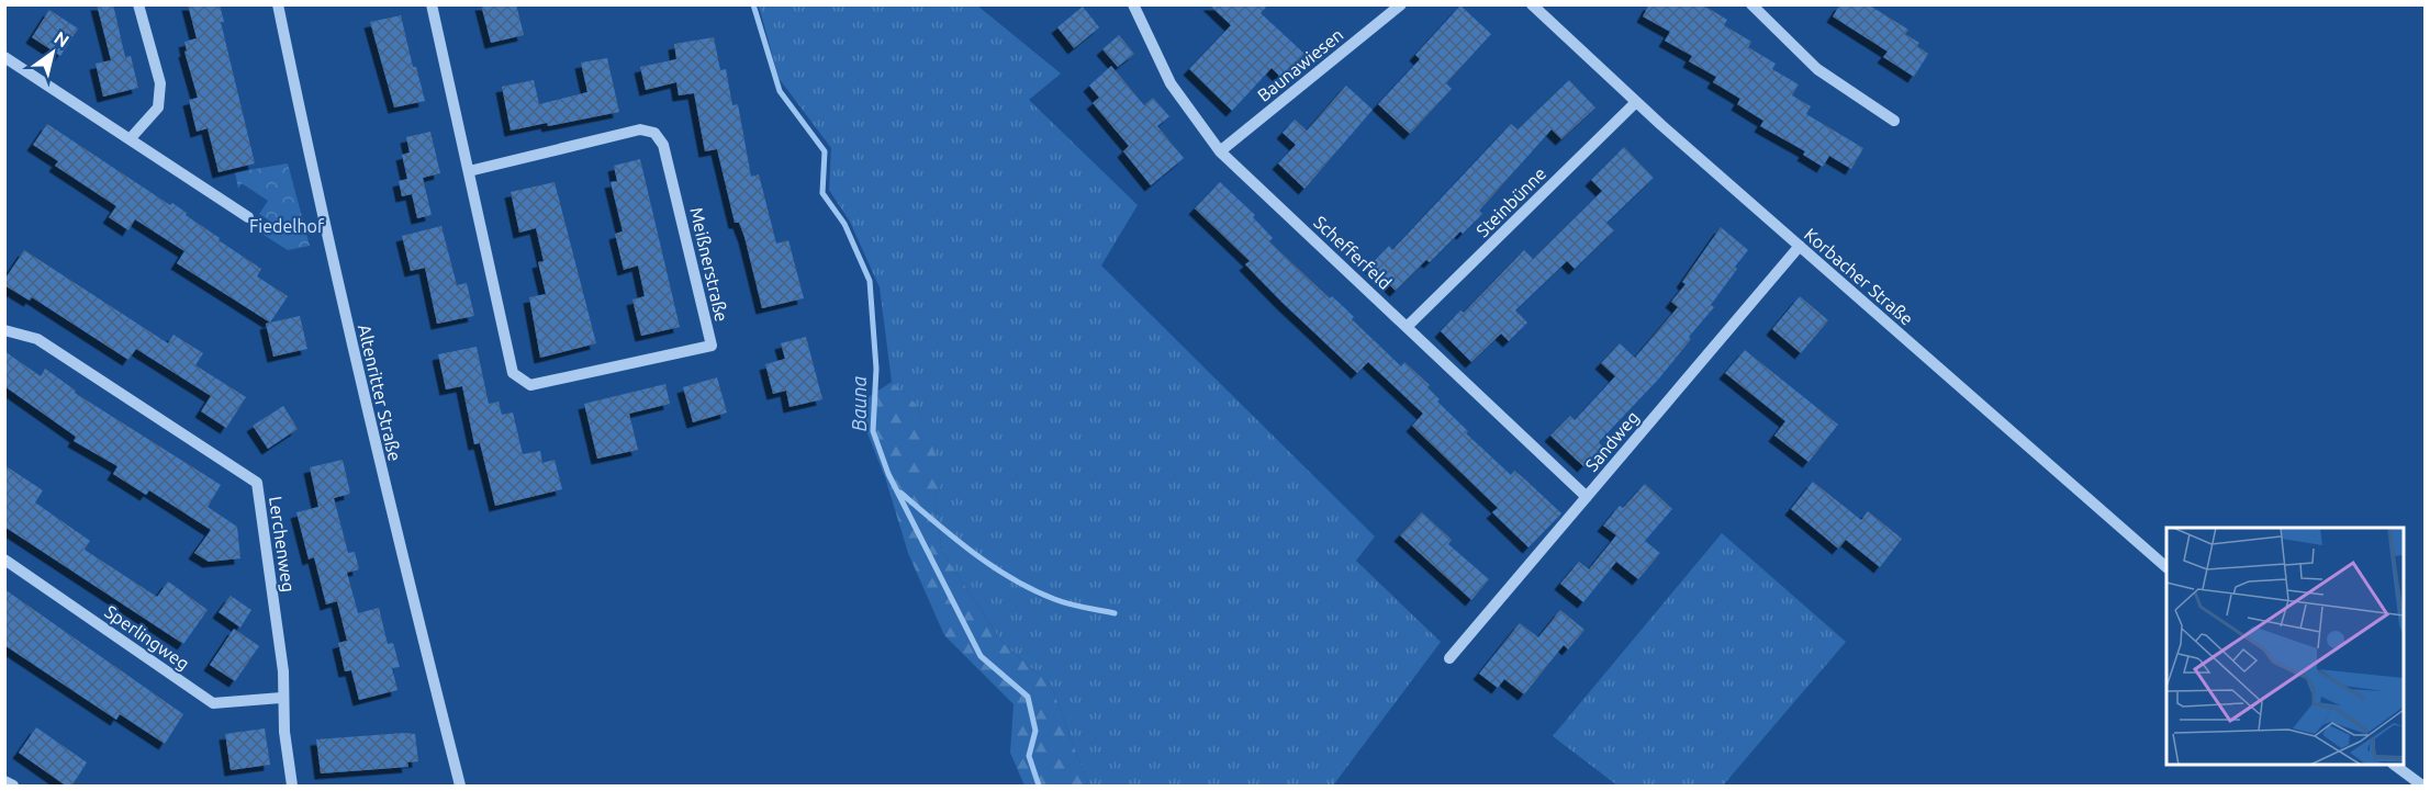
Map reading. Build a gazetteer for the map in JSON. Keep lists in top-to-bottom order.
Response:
{
  "streets": {
    "street": [
      "Baunawiesen",
      "Steinbünne",
      "Schefferfeld",
      "Meißnerstraße",
      "Korbacher Straße",
      "Altenritter Straße",
      "Sandweg",
      "Lerchenweg",
      "Sperlingweg"
    ]
  },
  "crossings": [
    ["Baunawiesen", "Schefferfeld"],
    ["Steinbünne", "Schefferfeld"],
    ["Steinbünne", "Korbacher Straße"],
    ["Schefferfeld", "Sandweg"],
    ["Korbacher Straße", "Sandweg"],
    ["Lerchenweg", "Sperlingweg"]
  ],
  "water": ["Bauna"],
  "parks": ["Fiedelhof"],
  "north": "top right"
}
